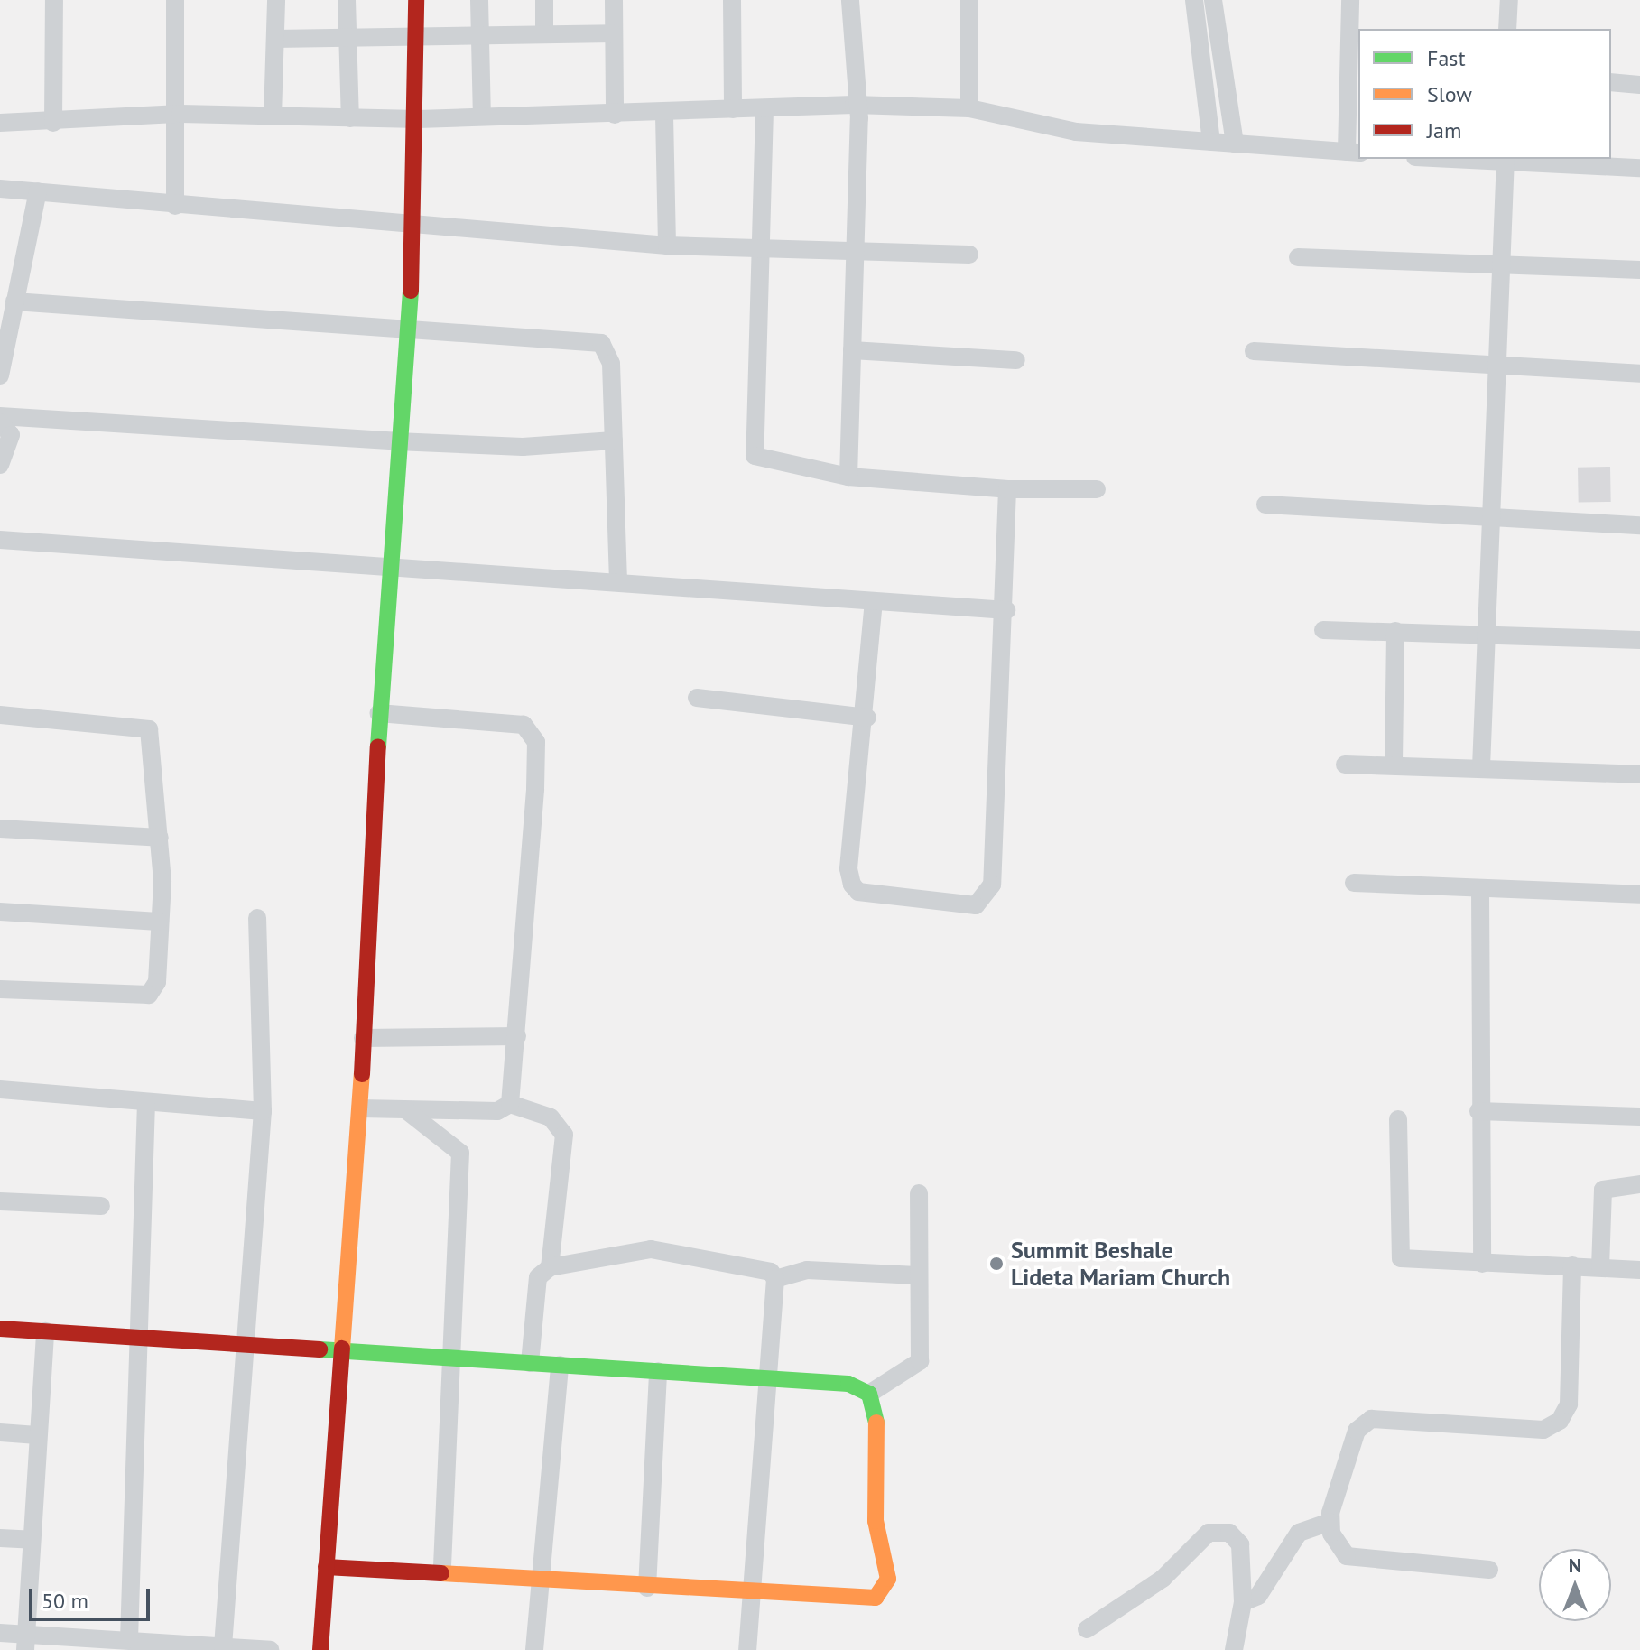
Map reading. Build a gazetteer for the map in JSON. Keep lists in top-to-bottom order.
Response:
{
  "places": ["Summit Beshale Lideta Mariam Church"],
  "legend": ["Fast", "Slow", "Jam"],
  "scale_bar": "50 m",
  "north": "top"
}
